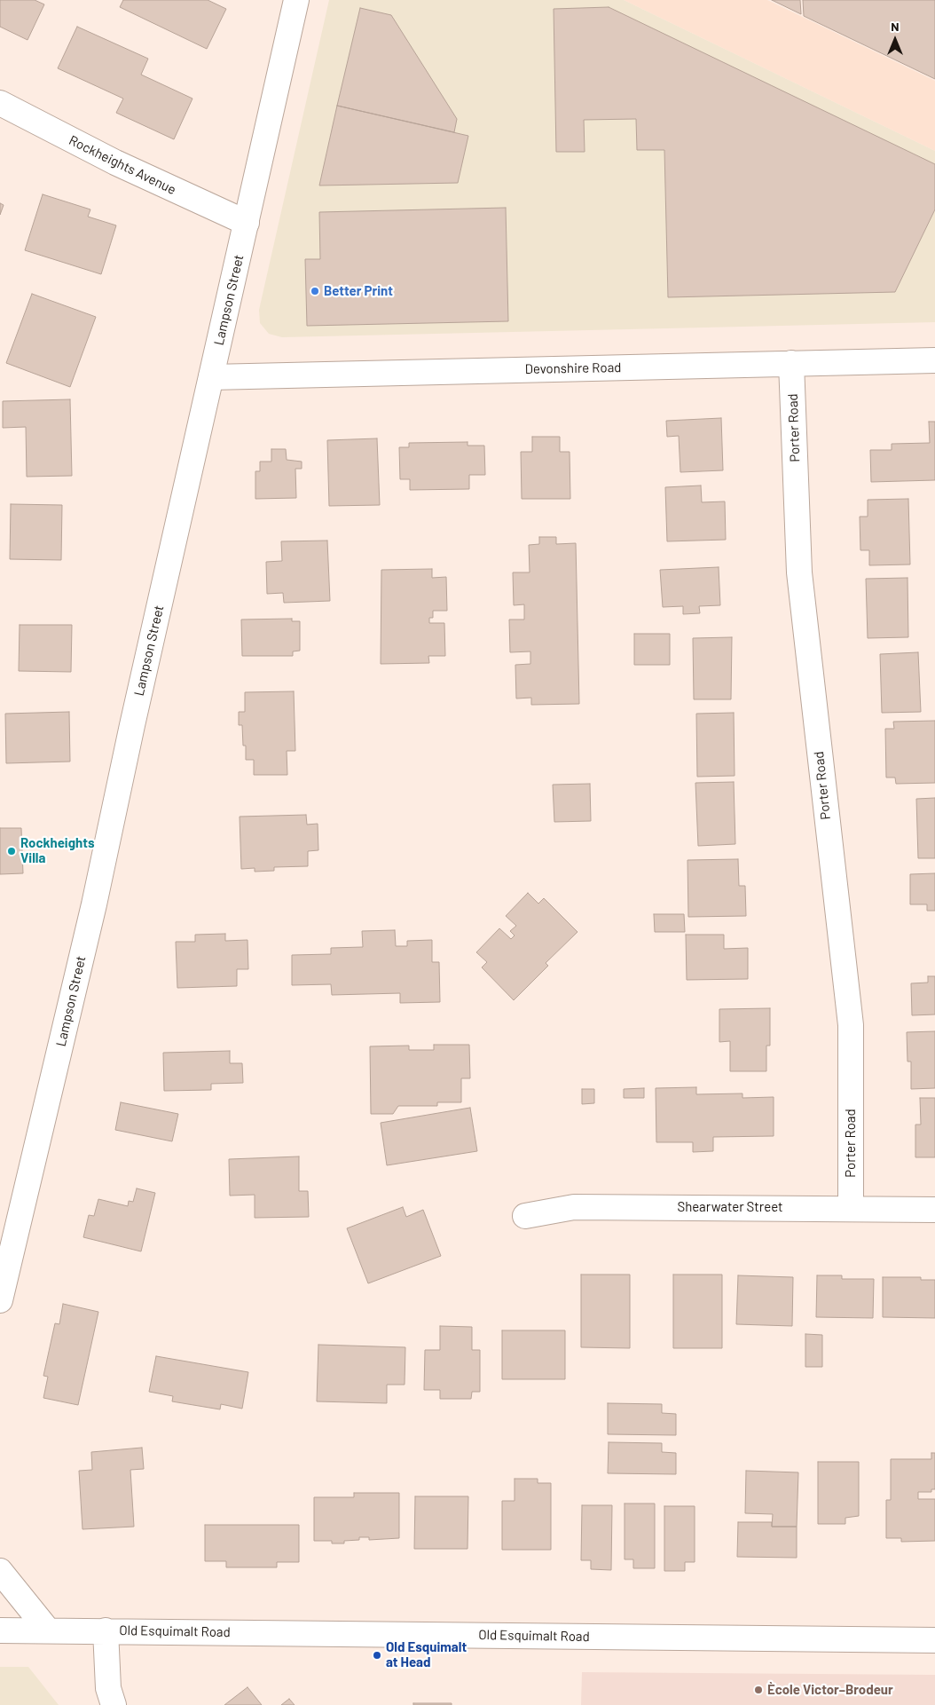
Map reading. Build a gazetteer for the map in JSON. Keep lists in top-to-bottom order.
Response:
{
  "streets": {
    "street": [
      "Rockheights Avenue",
      "Lampson Street",
      "Devonshire Road",
      "Porter Road",
      "Shearwater Street",
      "Old Esquimalt Road"
    ]
  },
  "crossings": [
    ["Rockheights Avenue", "Lampson Street"],
    ["Lampson Street", "Devonshire Road"],
    ["Devonshire Road", "Porter Road"],
    ["Porter Road", "Shearwater Street"]
  ],
  "places": [
    "Better Print",
    "Rockheights Villa",
    "Old Esquimalt at Head",
    "Ècole Victor–Brodeur"
  ],
  "north": "top"
}
